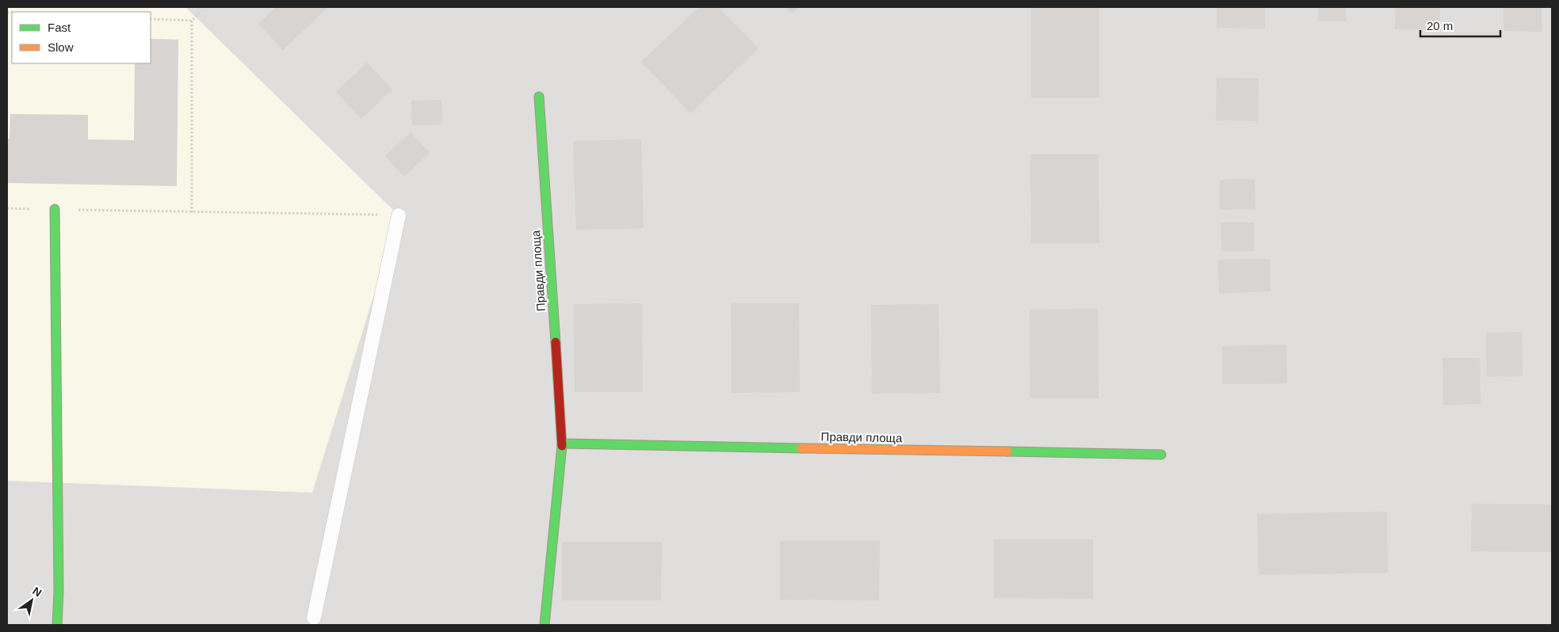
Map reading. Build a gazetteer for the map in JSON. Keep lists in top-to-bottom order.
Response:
{
  "streets": {
    "street": ["Правди площа"]
  },
  "legend": ["Fast", "Slow"],
  "scale_bar": "20 m",
  "north": "top right"
}
